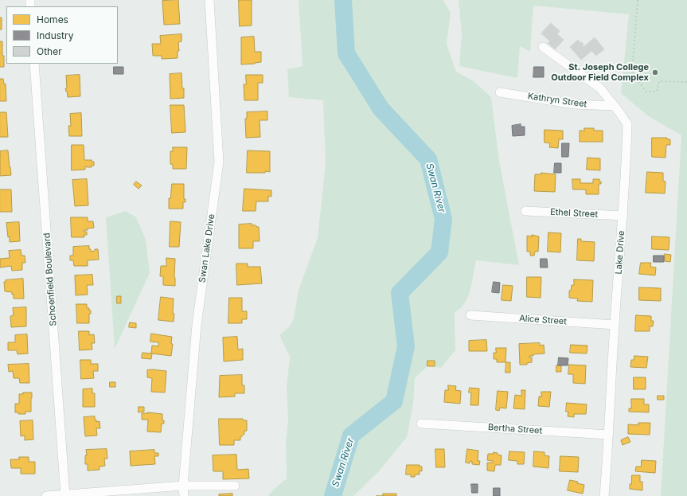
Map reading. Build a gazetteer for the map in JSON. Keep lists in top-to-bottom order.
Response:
{
  "streets": {
    "street": [
      "Kathryn Street",
      "Ethel Street",
      "Swan Lake Drive",
      "Lake Drive",
      "Schoenfield Boulevard",
      "Alice Street",
      "Bertha Street"
    ]
  },
  "crossings": [
    ["Kathryn Street", "Lake Drive"],
    ["Ethel Street", "Lake Drive"],
    ["Lake Drive", "Alice Street"],
    ["Lake Drive", "Bertha Street"]
  ],
  "water": ["Swan River"],
  "places": ["St. Joseph College Outdoor Field Complex"],
  "legend": ["Homes", "Industry", "Other"]
}
